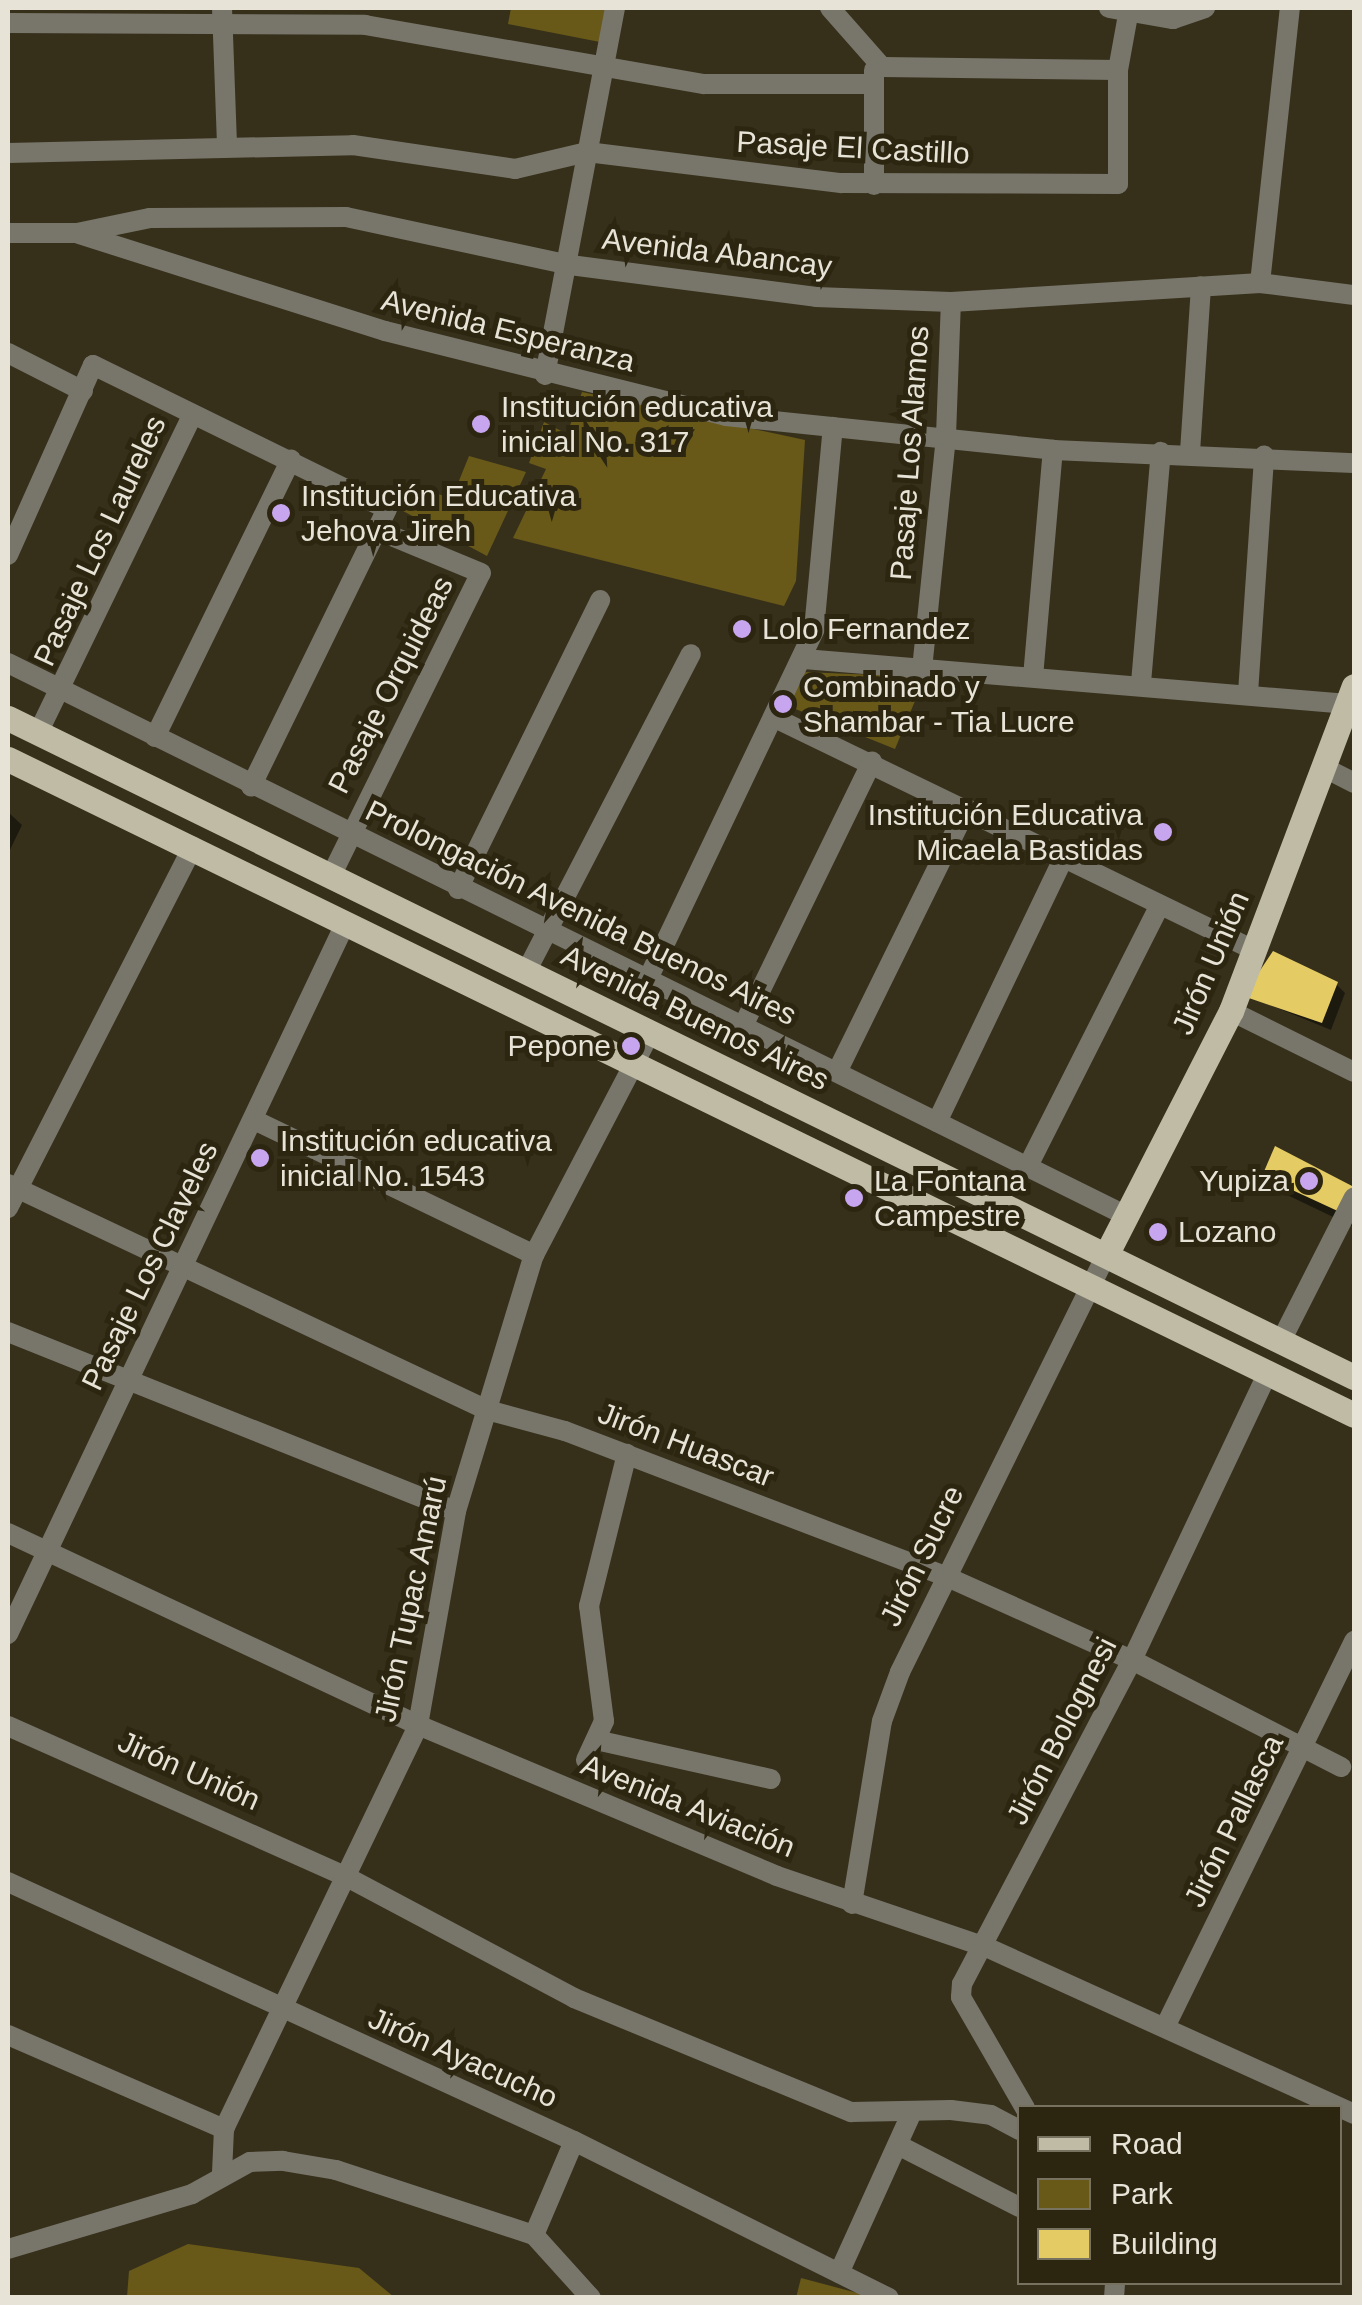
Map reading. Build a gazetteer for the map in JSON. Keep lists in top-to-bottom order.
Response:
{
  "streets": {
    "main road": ["Jirón Unión", "Avenida Buenos Aires"],
    "street": [
      "Pasaje El Castillo",
      "Avenida Abancay",
      "Avenida Esperanza",
      "Pasaje Los Alamos",
      "Pasaje Los Laureles",
      "Pasaje Orquideas",
      "Prolongación Avenida Buenos Aires",
      "Pasaje Los Claveles",
      "Jirón Huascar",
      "Jirón Sucre",
      "Jirón Tupac Amarú",
      "Jirón Bolognesi",
      "Avenida Aviación",
      "Jirón Pallasca",
      "Jirón Ayacucho"
    ]
  },
  "crossings": [
    ["Avenida Abancay", "Avenida Esperanza"],
    ["Avenida Abancay", "Pasaje Los Alamos"],
    ["Avenida Esperanza", "Pasaje Los Alamos"],
    ["Pasaje Los Laureles", "Prolongación Avenida Buenos Aires"],
    ["Pasaje Los Laureles", "Avenida Buenos Aires"],
    ["Pasaje Orquideas", "Prolongación Avenida Buenos Aires"],
    ["Pasaje Orquideas", "Avenida Buenos Aires"],
    ["Prolongación Avenida Buenos Aires", "Jirón Unión"],
    ["Jirón Unión", "Avenida Buenos Aires"],
    ["Jirón Unión", "Jirón Sucre"],
    ["Jirón Unión", "Jirón Tupac Amarú"],
    ["Avenida Buenos Aires", "Jirón Sucre"],
    ["Avenida Buenos Aires", "Jirón Tupac Amarú"],
    ["Pasaje Los Claveles", "Jirón Huascar"],
    ["Pasaje Los Claveles", "Avenida Aviación"],
    ["Jirón Huascar", "Jirón Sucre"],
    ["Jirón Huascar", "Jirón Tupac Amarú"],
    ["Jirón Huascar", "Jirón Bolognesi"],
    ["Jirón Huascar", "Jirón Pallasca"],
    ["Jirón Sucre", "Avenida Aviación"],
    ["Jirón Tupac Amarú", "Avenida Aviación"],
    ["Jirón Tupac Amarú", "Jirón Ayacucho"],
    ["Jirón Bolognesi", "Avenida Aviación"],
    ["Avenida Aviación", "Jirón Pallasca"]
  ],
  "places": [
    "Institución educativa inicial No. 317",
    "Institución Educativa Jehova Jireh",
    "Lolo Fernandez",
    "Combinado y Shambar - Tia Lucre",
    "Institución Educativa Micaela Bastidas",
    "Pepone",
    "Institución educativa inicial No. 1543",
    "Yupiza",
    "La Fontana Campestre",
    "Lozano"
  ],
  "legend": ["Road", "Park", "Building"]
}
